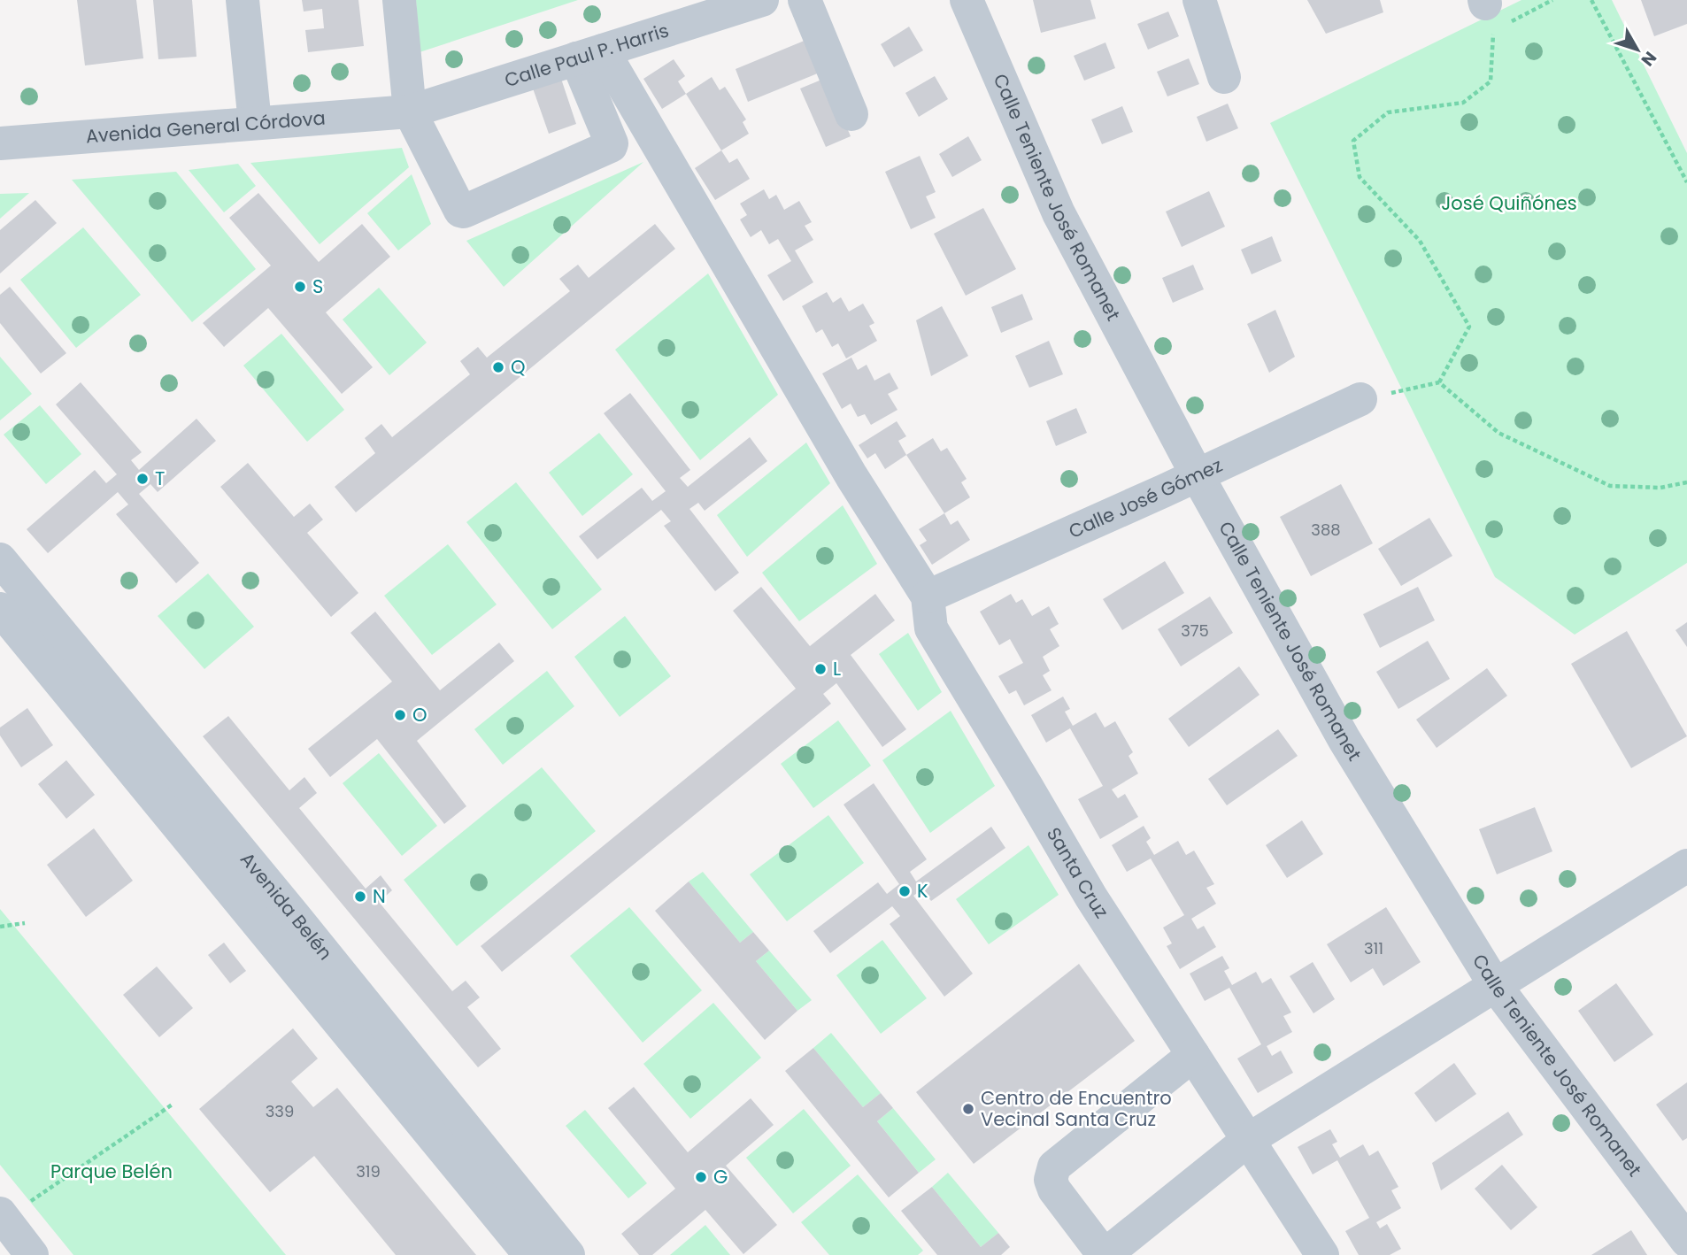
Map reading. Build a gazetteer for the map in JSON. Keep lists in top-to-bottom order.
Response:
{
  "streets": {
    "street": [
      "Calle Paul P. Harris",
      "Avenida General Córdova",
      "Calle Teniente José Romanet",
      "Calle José Gómez",
      "Santa Cruz",
      "Avenida Belén"
    ]
  },
  "crossings": [
    ["Calle Paul P. Harris", "Avenida General Córdova"],
    ["Calle Teniente José Romanet", "Calle José Gómez"],
    ["Calle José Gómez", "Santa Cruz"]
  ],
  "parks": ["José Quiñónes", "Parque Belén"],
  "places": [
    "S",
    "Q",
    "T",
    "L",
    "O",
    "K",
    "N",
    "Centro de Encuentro Vecinal Santa Cruz",
    "G"
  ],
  "house_numbers": [
    "388",
    "375",
    "311",
    "339",
    "319"
  ],
  "north": "bottom right"
}
